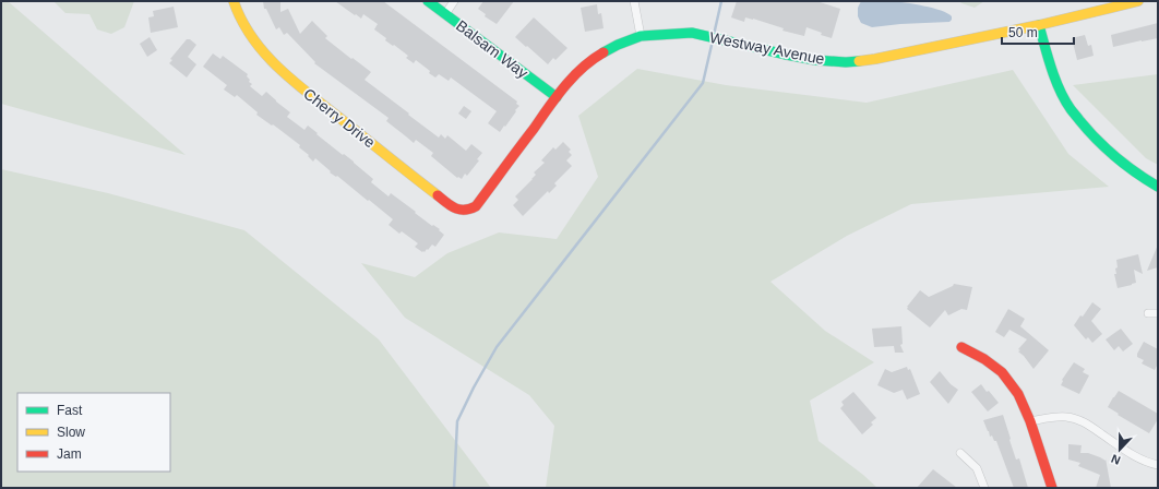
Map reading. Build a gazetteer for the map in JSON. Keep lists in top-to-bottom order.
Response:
{
  "streets": {
    "street": ["Westway Avenue", "Balsam Way", "Cherry Drive"]
  },
  "crossings": [
    ["Westway Avenue", "Balsam Way"],
    ["Westway Avenue", "Cherry Drive"]
  ],
  "legend": ["Fast", "Slow", "Jam"],
  "scale_bar": "50 m",
  "north": "bottom"
}
